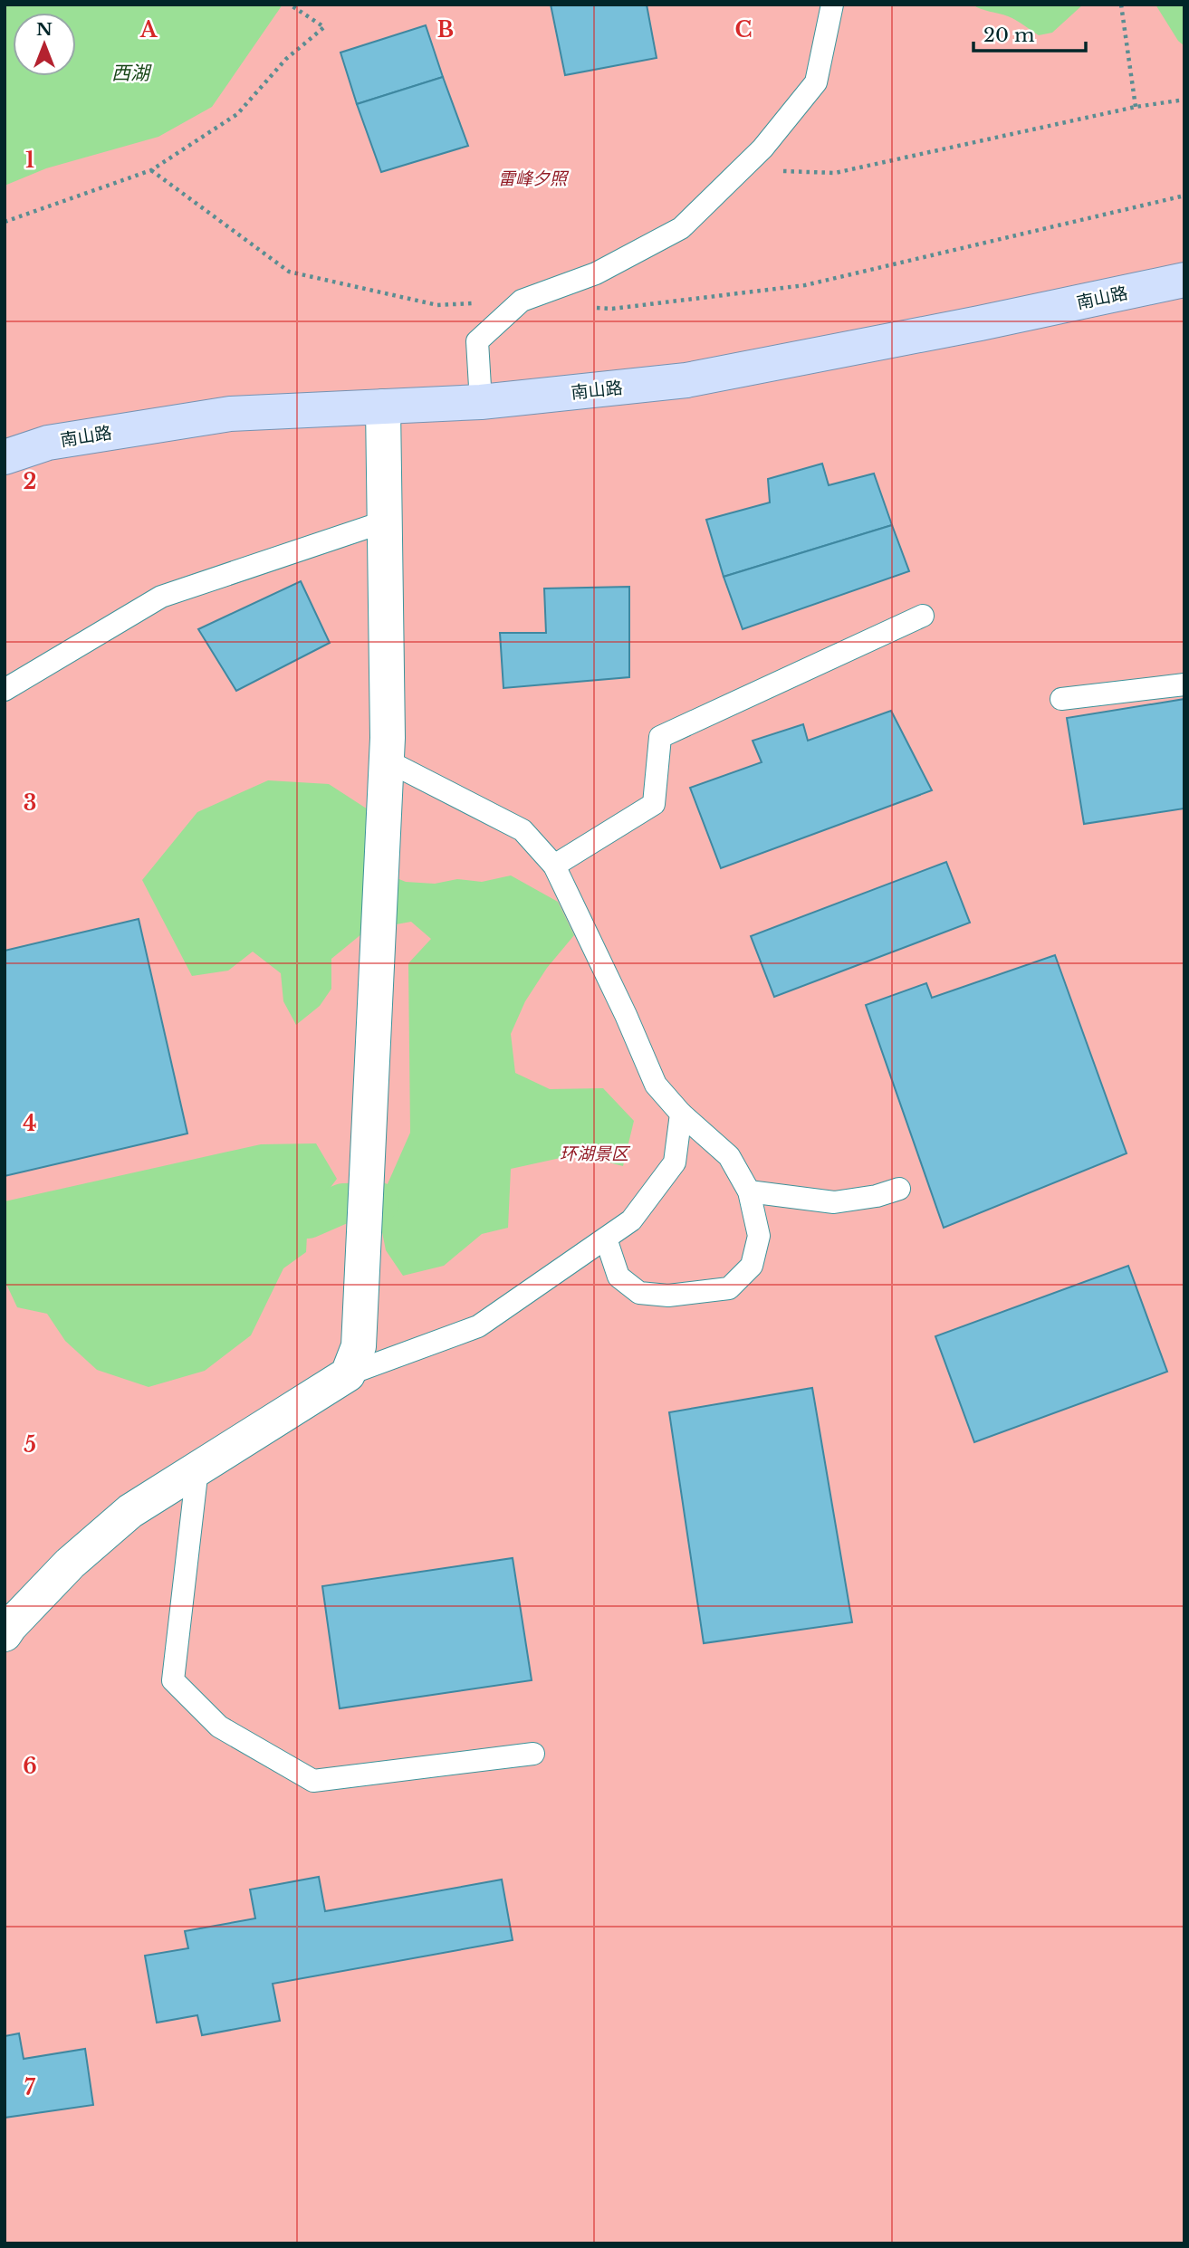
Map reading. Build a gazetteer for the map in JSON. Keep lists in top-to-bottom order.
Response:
{
  "streets": {
    "main road": ["南山路"]
  },
  "water": ["西湖"],
  "parks": ["雷峰夕照", "环湖景区"],
  "scale_bar": "20 m",
  "north": "top",
  "grid": {
    "columns": ["A", "B", "C"],
    "rows": [
      "1",
      "2",
      "3",
      "4",
      "5",
      "6",
      "7"
    ]
  }
}
